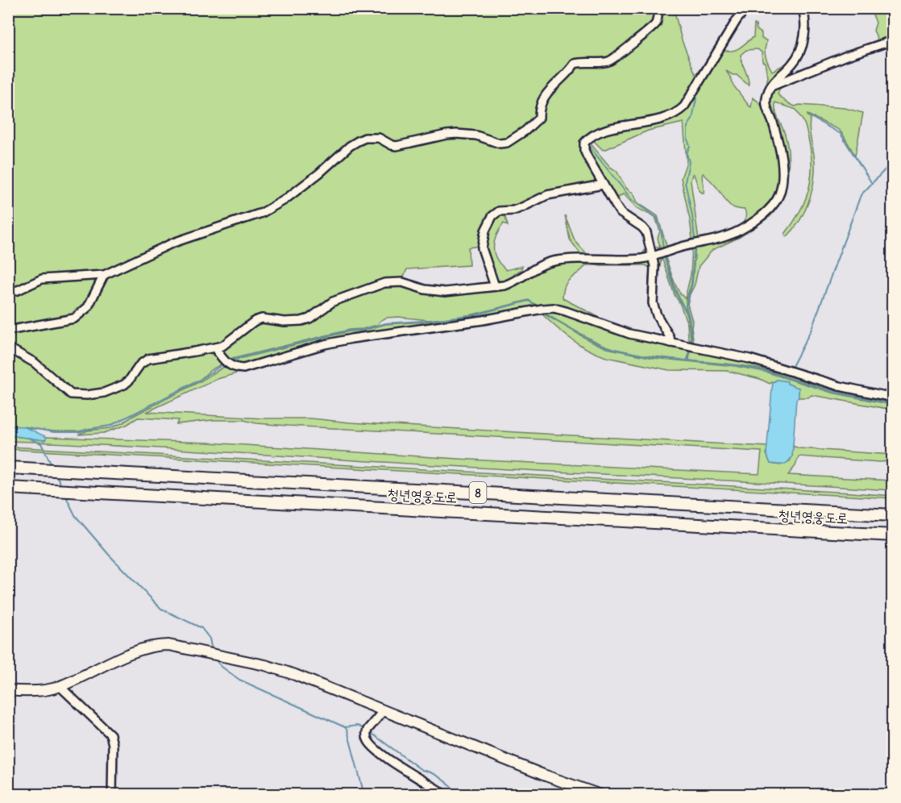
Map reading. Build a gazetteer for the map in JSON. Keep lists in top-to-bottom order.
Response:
{
  "streets": {
    "highway": ["8", "청년영웅도로"]
  }
}
